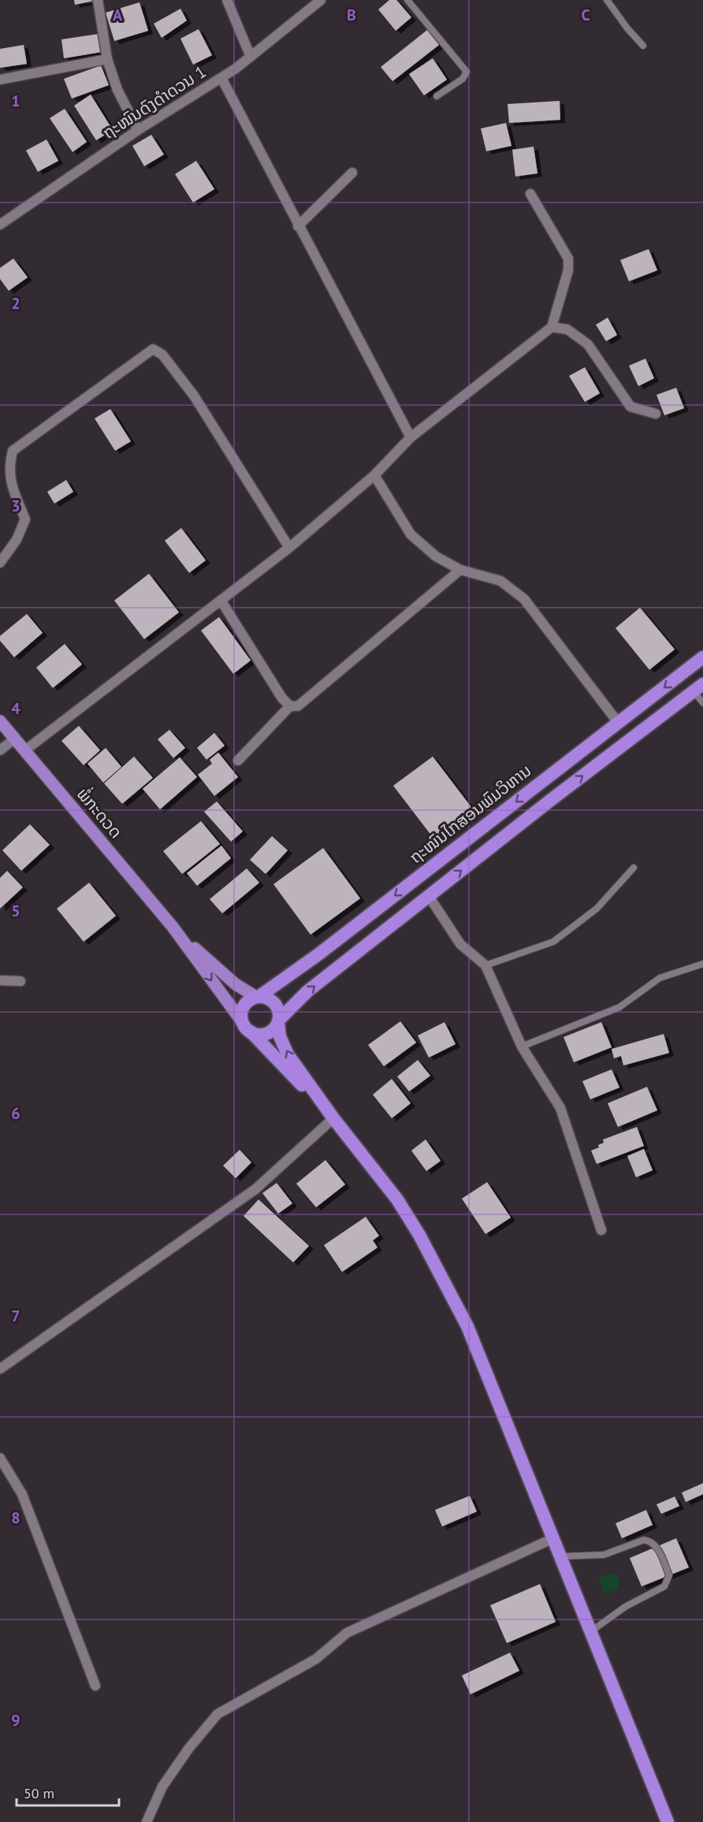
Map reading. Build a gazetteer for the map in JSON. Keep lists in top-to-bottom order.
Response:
{
  "streets": {
    "highway": ["ຖະໜົນໄກສອນພົມວິຫານ"],
    "main road": ["ພໍ່ກະດວດ"],
    "street": ["ຖະໜົນດົງດຳດວນ 1"]
  },
  "scale_bar": "50 m",
  "grid": {
    "columns": ["A", "B", "C"],
    "rows": [
      "1",
      "2",
      "3",
      "4",
      "5",
      "6",
      "7",
      "8",
      "9"
    ]
  }
}
